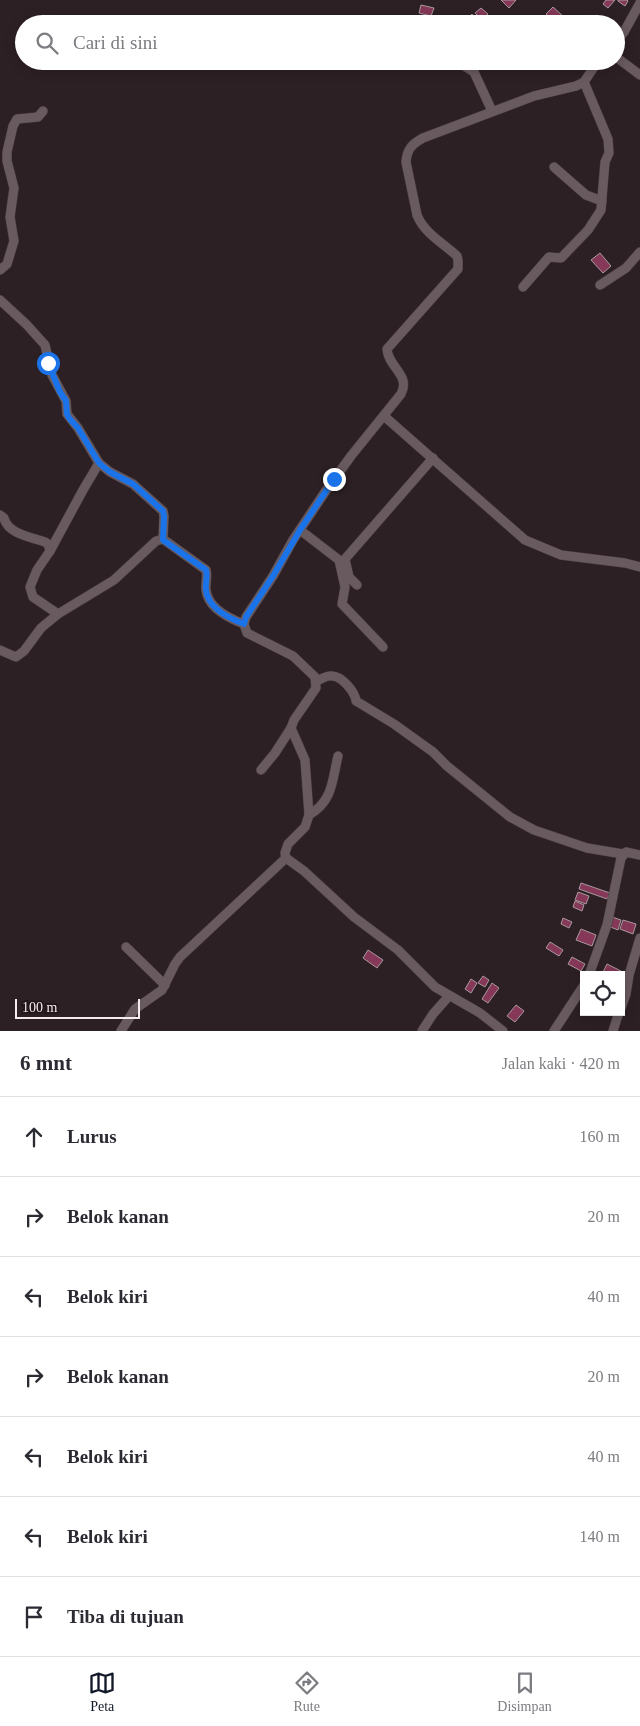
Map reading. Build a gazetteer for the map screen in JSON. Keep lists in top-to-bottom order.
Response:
{
  "scale_bar": "100 m",
  "page": {
    "search": "Cari di sini",
    "scale": "100 m",
    "heading": ["6 mnt", "Jalan kaki · 420 m"],
    "list": [
      ["Lurus", "160 m"],
      ["Belok kanan", "20 m"],
      ["Belok kiri", "40 m"],
      ["Belok kanan", "20 m"],
      ["Belok kiri", "40 m"],
      ["Belok kiri", "140 m"],
      "Tiba di tujuan"
    ],
    "nav": ["Peta", "Rute", "Disimpan"]
  }
}
